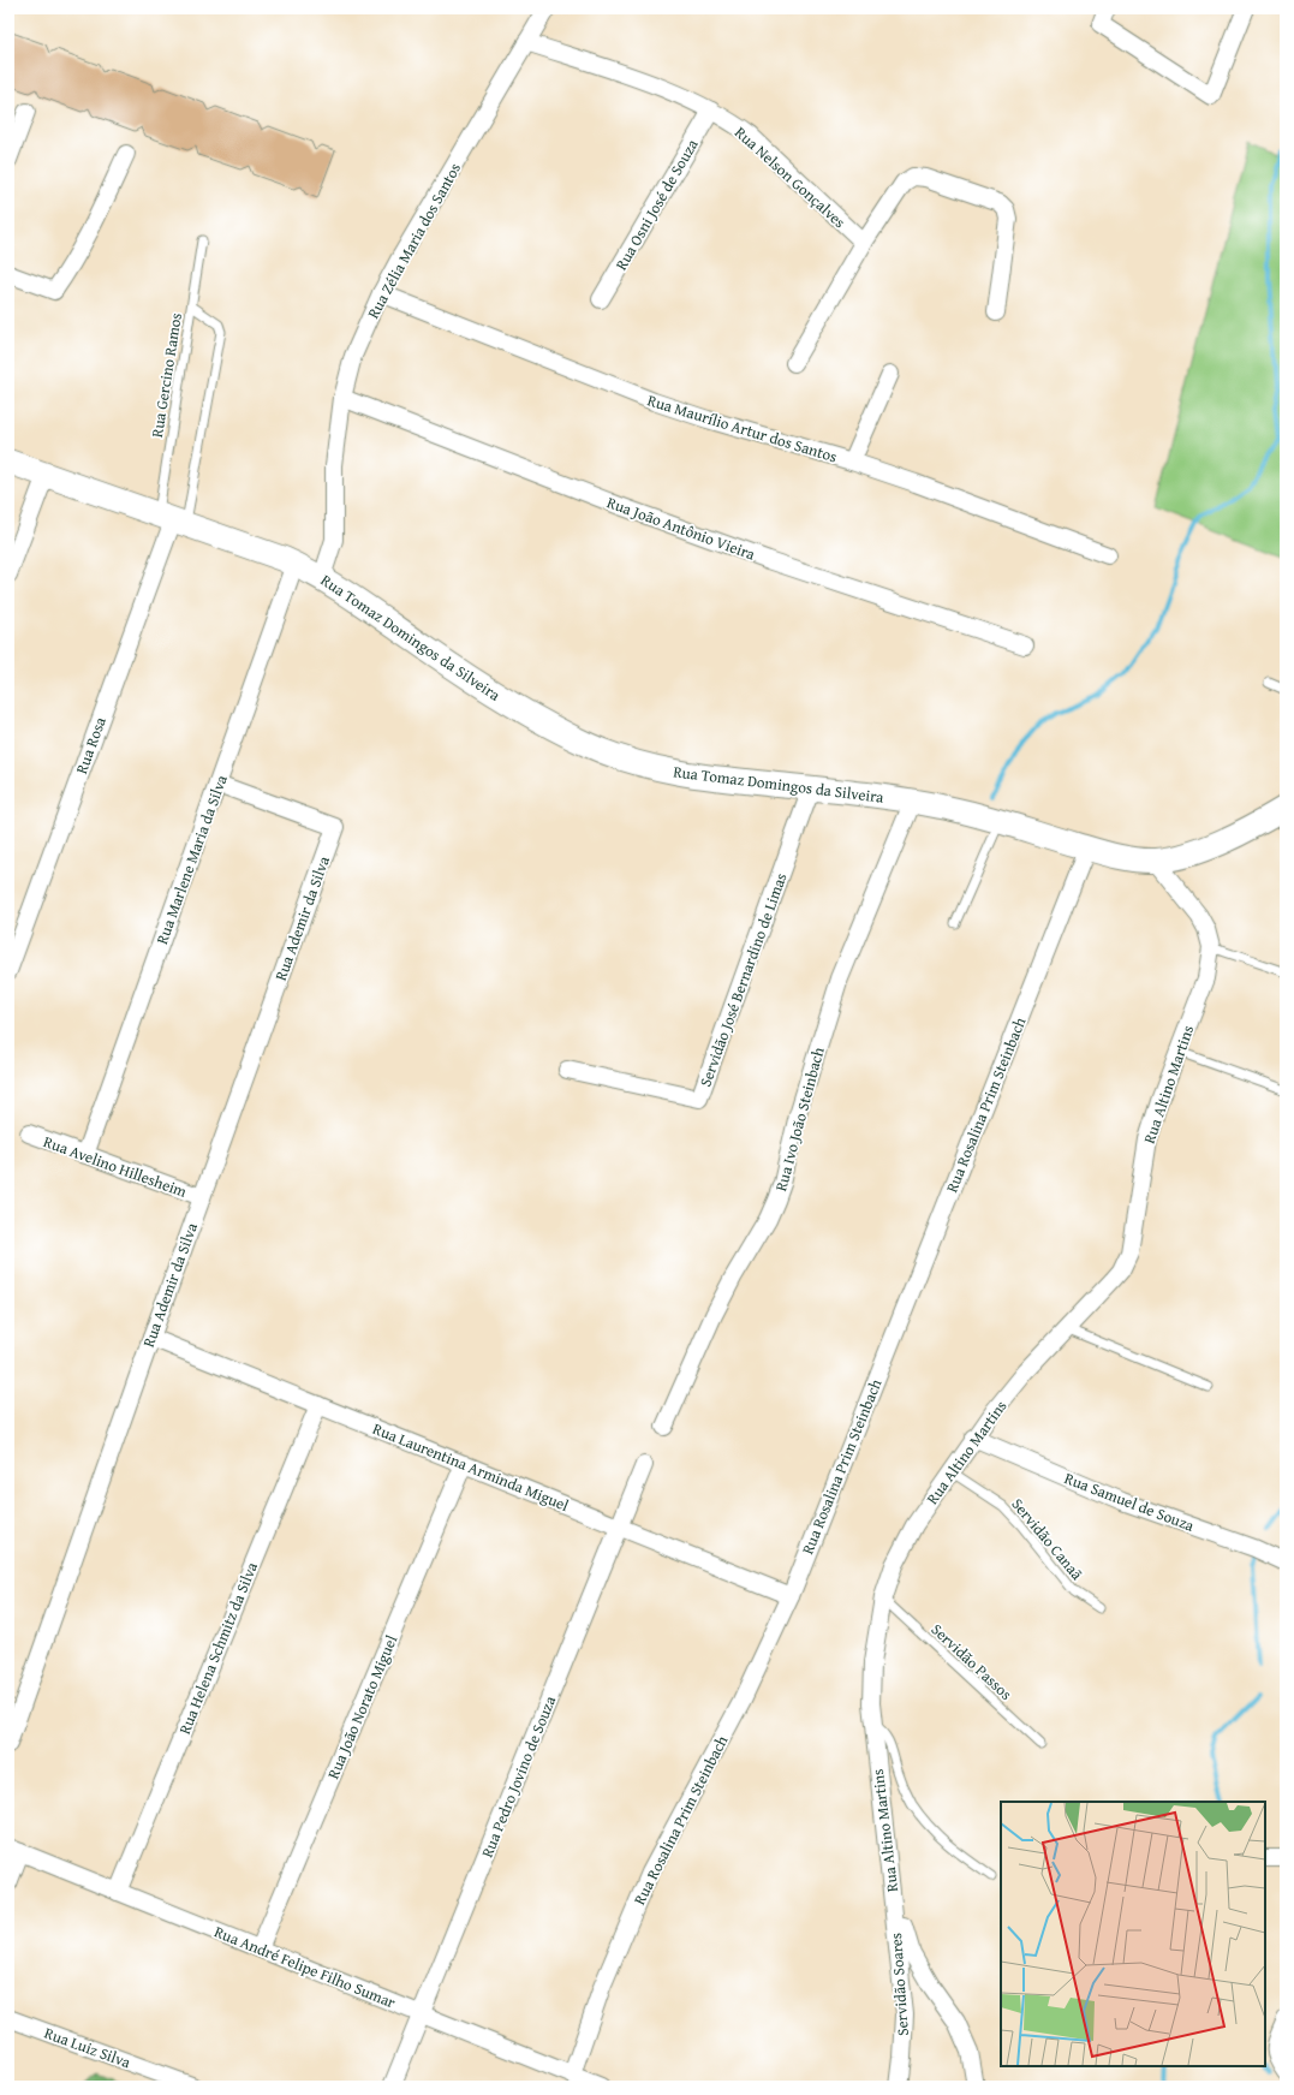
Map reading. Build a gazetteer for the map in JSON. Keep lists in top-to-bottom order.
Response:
{
  "streets": {
    "main road": ["Rua Tomaz Domingos da Silveira"],
    "street": [
      "Rua Nelson Gonçalves",
      "Rua Osni José de Souza",
      "Rua Zélia Maria dos Santos",
      "Rua Maurílio Artur dos Santos",
      "Rua João Antônio Vieira",
      "Rua Rosa",
      "Rua Marlene Maria da Silva",
      "Rua Ademir da Silva",
      "Servidão José Bernardino de Limas",
      "Rua Altino Martins",
      "Rua Rosalina Prim Steinbach",
      "Rua Ivo João Steinbach",
      "Rua Avelino Hillesheim",
      "Rua Laurentina Arminda Miguel",
      "Rua Samuel de Souza",
      "Rua Helena Schmitz da Silva",
      "Rua João Norato Miguel",
      "Rua Pedro Jovino de Souza",
      "Rua André Felipe Filho Sumar",
      "Servidão Soares",
      "Rua Luiz Silva"
    ],
    "lane": ["Rua Gercino Ramos", "Servidão Canaã", "Servidão Passos"]
  },
  "crossings": [
    ["Rua Nelson Gonçalves", "Rua Osni José de Souza"],
    ["Rua Nelson Gonçalves", "Rua Zélia Maria dos Santos"],
    ["Rua Zélia Maria dos Santos", "Rua Maurílio Artur dos Santos"],
    ["Rua Zélia Maria dos Santos", "Rua João Antônio Vieira"],
    ["Rua Zélia Maria dos Santos", "Rua Tomaz Domingos da Silveira"],
    ["Rua Gercino Ramos", "Rua Tomaz Domingos da Silveira"],
    ["Rua Gercino Ramos", "Rua Rosa"],
    ["Rua Tomaz Domingos da Silveira", "Rua Rosa"],
    ["Rua Tomaz Domingos da Silveira", "Rua Marlene Maria da Silva"],
    ["Rua Tomaz Domingos da Silveira", "Servidão José Bernardino de Limas"],
    ["Rua Tomaz Domingos da Silveira", "Rua Altino Martins"],
    ["Rua Tomaz Domingos da Silveira", "Rua Rosalina Prim Steinbach"],
    ["Rua Tomaz Domingos da Silveira", "Rua Ivo João Steinbach"],
    ["Rua Marlene Maria da Silva", "Rua Ademir da Silva"],
    ["Rua Marlene Maria da Silva", "Rua Avelino Hillesheim"],
    ["Rua Ademir da Silva", "Rua Avelino Hillesheim"],
    ["Rua Ademir da Silva", "Rua Laurentina Arminda Miguel"],
    ["Rua Altino Martins", "Rua Samuel de Souza"],
    ["Rua Altino Martins", "Servidão Canaã"],
    ["Rua Altino Martins", "Servidão Passos"],
    ["Rua Altino Martins", "Servidão Soares"],
    ["Rua Rosalina Prim Steinbach", "Rua Laurentina Arminda Miguel"],
    ["Rua Rosalina Prim Steinbach", "Rua André Felipe Filho Sumar"],
    ["Rua Laurentina Arminda Miguel", "Rua Helena Schmitz da Silva"],
    ["Rua Laurentina Arminda Miguel", "Rua João Norato Miguel"],
    ["Rua Laurentina Arminda Miguel", "Rua Pedro Jovino de Souza"],
    ["Rua Helena Schmitz da Silva", "Rua André Felipe Filho Sumar"],
    ["Rua João Norato Miguel", "Rua André Felipe Filho Sumar"],
    ["Rua Pedro Jovino de Souza", "Rua André Felipe Filho Sumar"]
  ]
}
